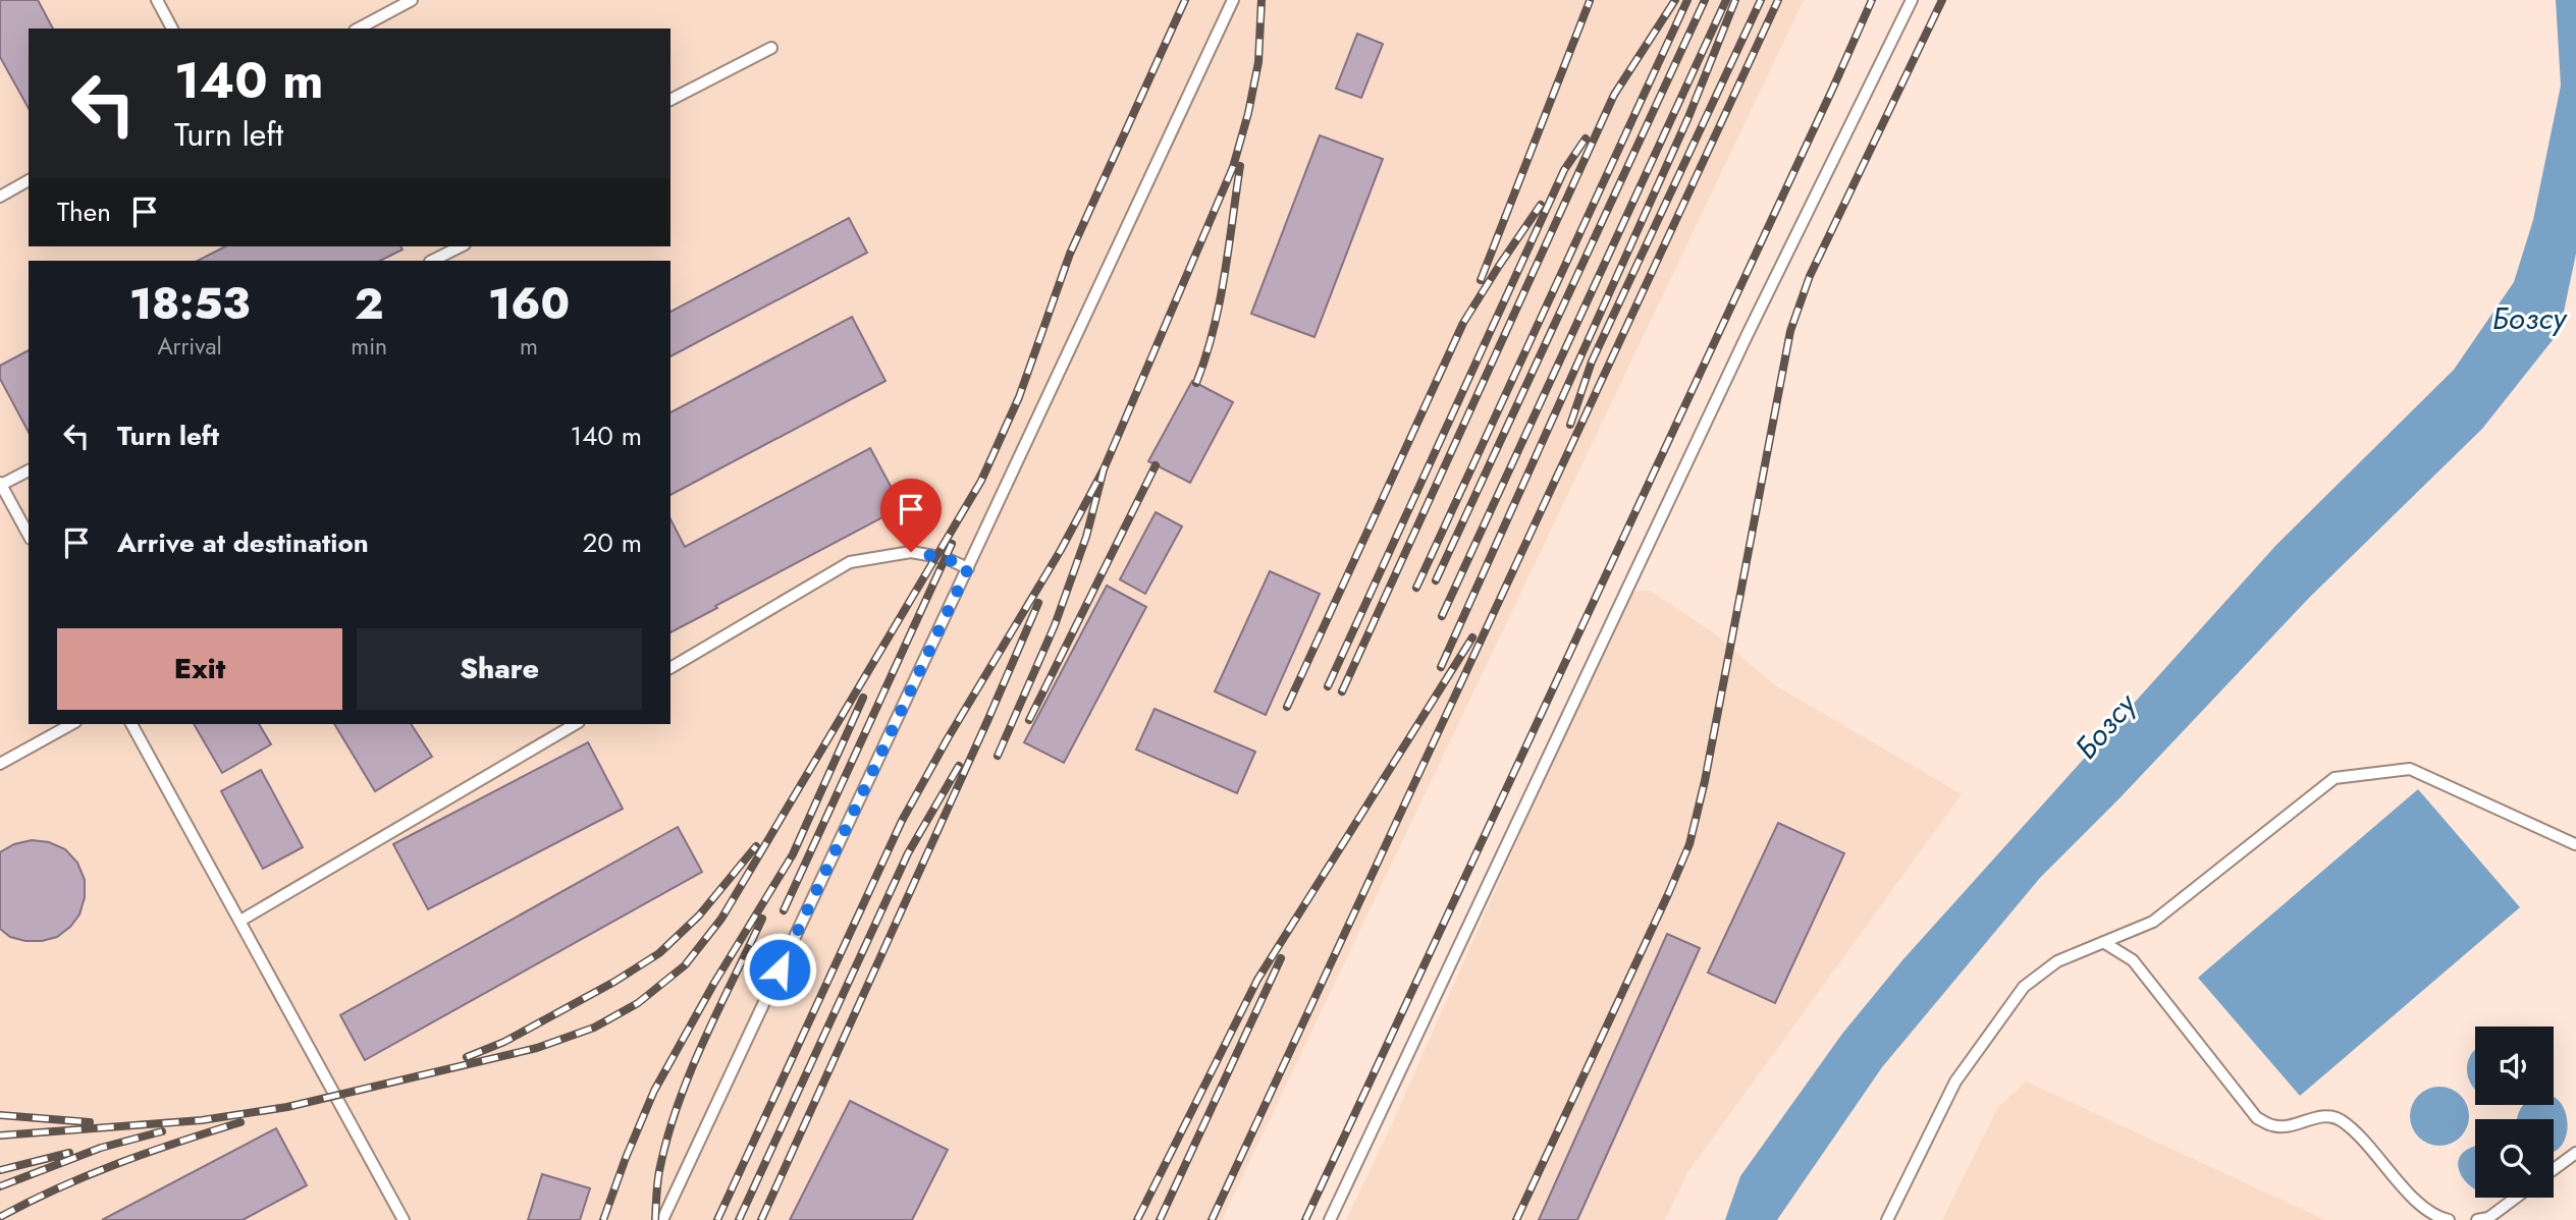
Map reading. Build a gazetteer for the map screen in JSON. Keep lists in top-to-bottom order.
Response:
{
  "water": ["Бозсу"],
  "page": {
    "turn": ["140 m", "Turn left"],
    "then": "Then",
    "eta": [
      "18:53",
      "Arrival",
      "2",
      "min",
      "160",
      "m"
    ],
    "list": [
      {
        "name": "Turn left",
        "value": "140 m"
      },
      {
        "name": "Arrive at destination",
        "value": "20 m"
      }
    ],
    "buttons": ["Exit", "Share"]
  }
}
